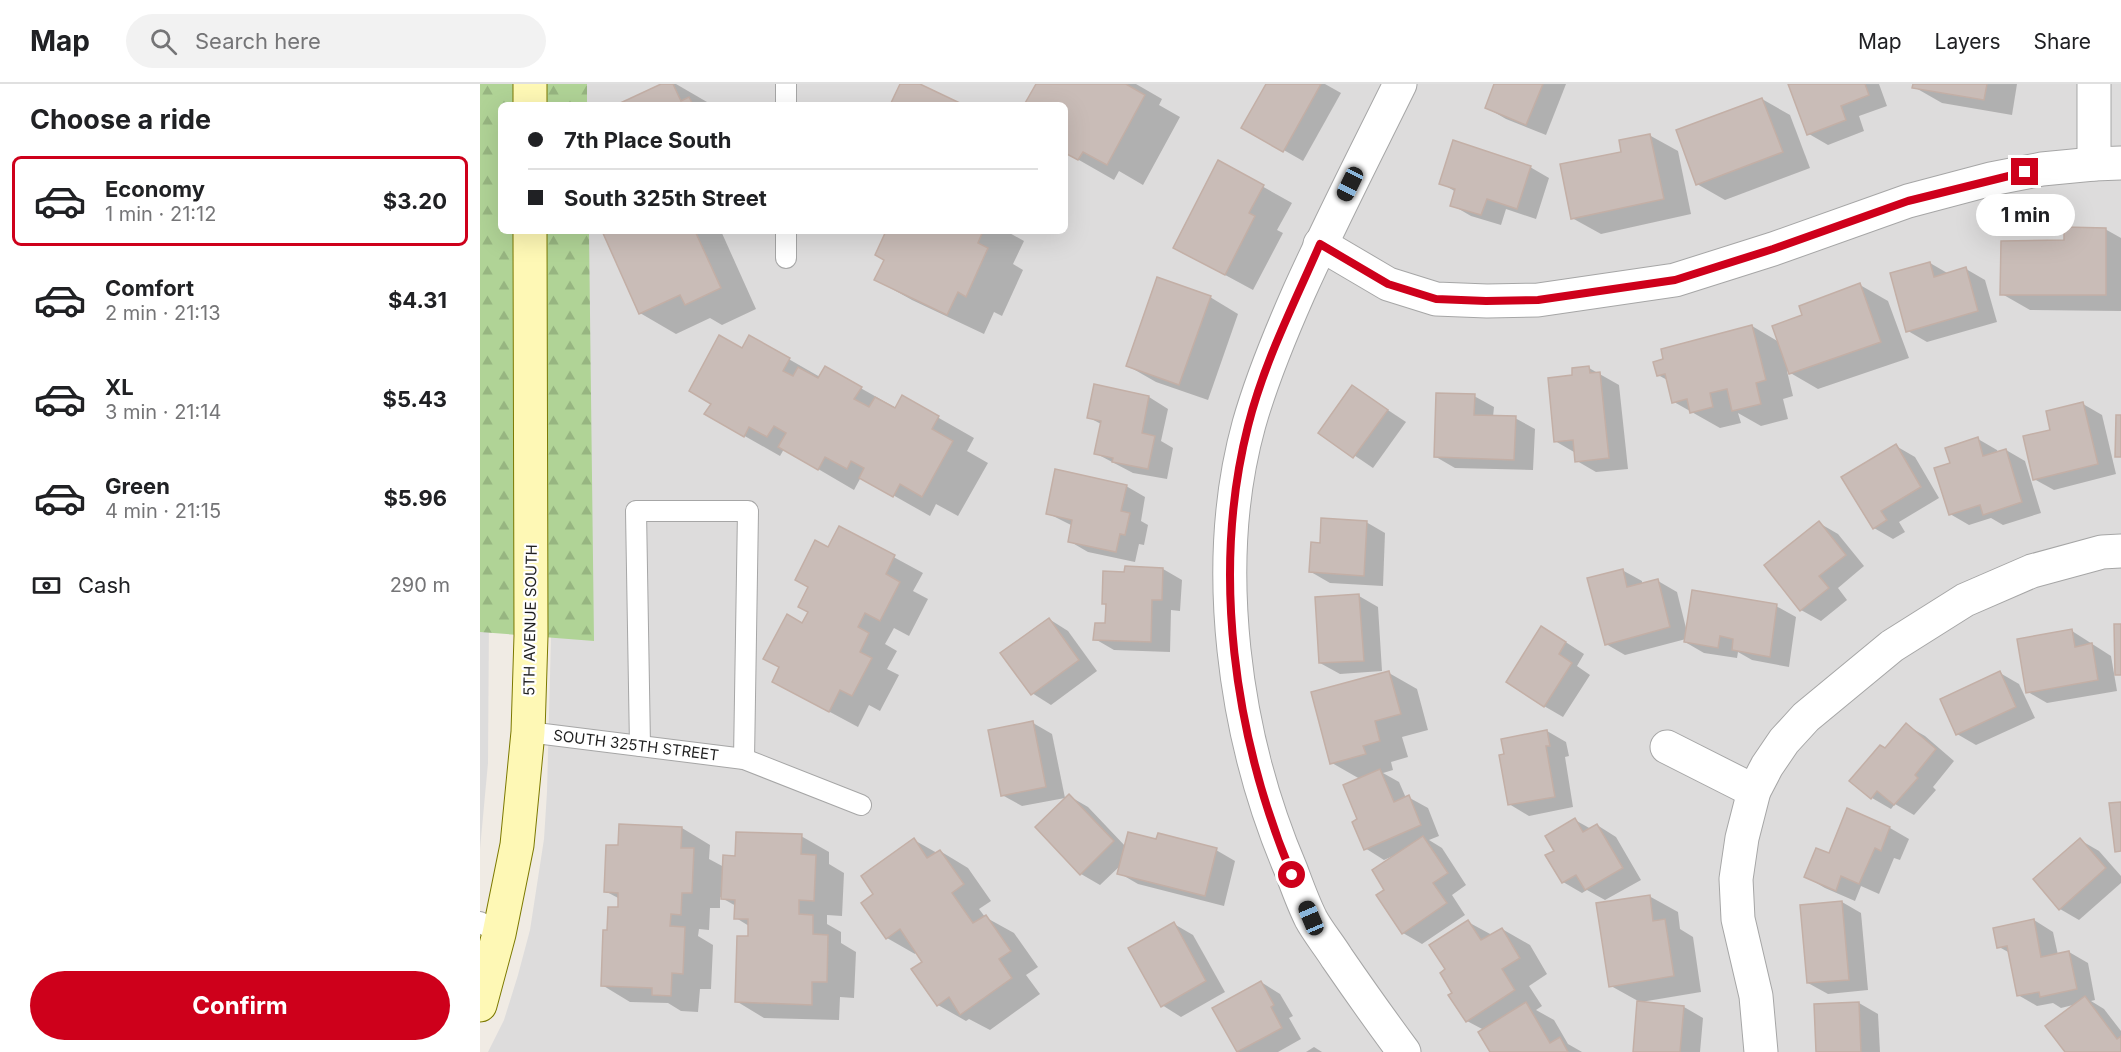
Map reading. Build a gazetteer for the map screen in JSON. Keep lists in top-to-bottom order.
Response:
{
  "streets": {
    "street": ["5TH AVENUE SOUTH"],
    "lane": ["SOUTH 325TH STREET"]
  },
  "crossings": [
    ["5TH AVENUE SOUTH", "SOUTH 325TH STREET"]
  ],
  "page": {
    "header": "Map",
    "search": "Search here",
    "nav": ["Map", "Layers", "Share"],
    "heading": "Choose a ride",
    "banner": ["7th Place South", "South 325th Street"],
    "list": [
      {
        "name": "Economy",
        "note": "1 min · 21:12",
        "value": "$3.20"
      },
      {
        "name": "Comfort",
        "note": "2 min · 21:13",
        "value": "$4.31"
      },
      {
        "name": "XL",
        "note": "3 min · 21:14",
        "value": "$5.43"
      },
      {
        "name": "Green",
        "note": "4 min · 21:15",
        "value": "$5.96"
      }
    ],
    "bubble": "1 min",
    "pay": ["Cash", "290 m"],
    "buttons": "Confirm"
  }
}
